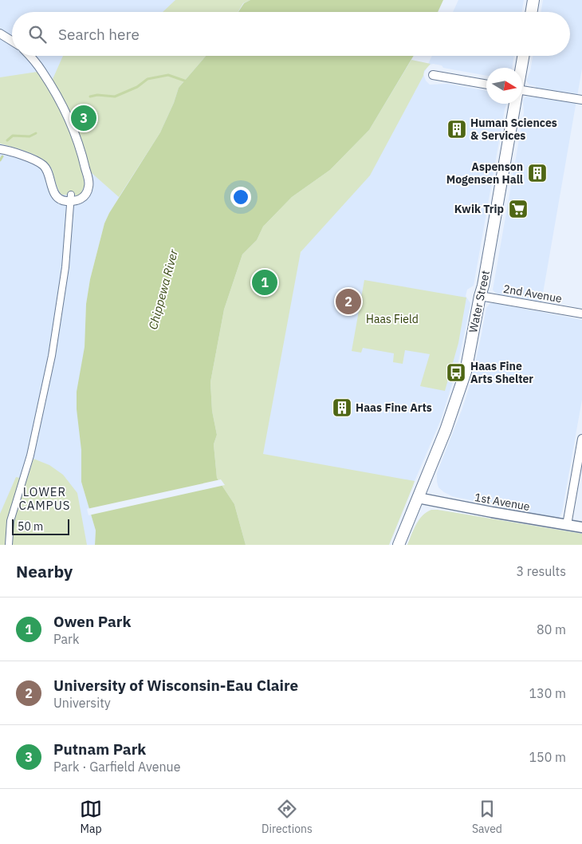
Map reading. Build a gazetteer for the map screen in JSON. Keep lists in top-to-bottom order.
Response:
{
  "streets": {
    "main road": ["Water Street"],
    "street": ["2nd Avenue", "1st Avenue"]
  },
  "crossings": [
    ["2nd Avenue", "Water Street"],
    ["Water Street", "1st Avenue"]
  ],
  "districts": ["LOWER CAMPUS"],
  "water": ["Chippewa River"],
  "parks": ["Haas Field"],
  "places": {
    "building": ["Human Sciences & Services", "Aspenson Mogensen Hall", "Haas Fine Arts"],
    "supermarket": ["Kwik Trip"],
    "bus stop": ["Haas Fine Arts Shelter"]
  },
  "scale_bar": "50 m",
  "north": "right",
  "page": {
    "search": "Search here",
    "pins": ["3", "1", "2"],
    "scale": "50 m",
    "heading": ["Nearby", "3 results"],
    "list": [
      {
        "mark": "1",
        "name": "Owen Park",
        "note": "Park",
        "value": "80 m"
      },
      {
        "mark": "2",
        "name": "University of Wisconsin-Eau Claire",
        "note": "University",
        "value": "130 m"
      },
      {
        "mark": "3",
        "name": "Putnam Park",
        "note": "Park · Garfield Avenue",
        "value": "150 m"
      }
    ],
    "nav": ["Map", "Directions", "Saved"]
  }
}
